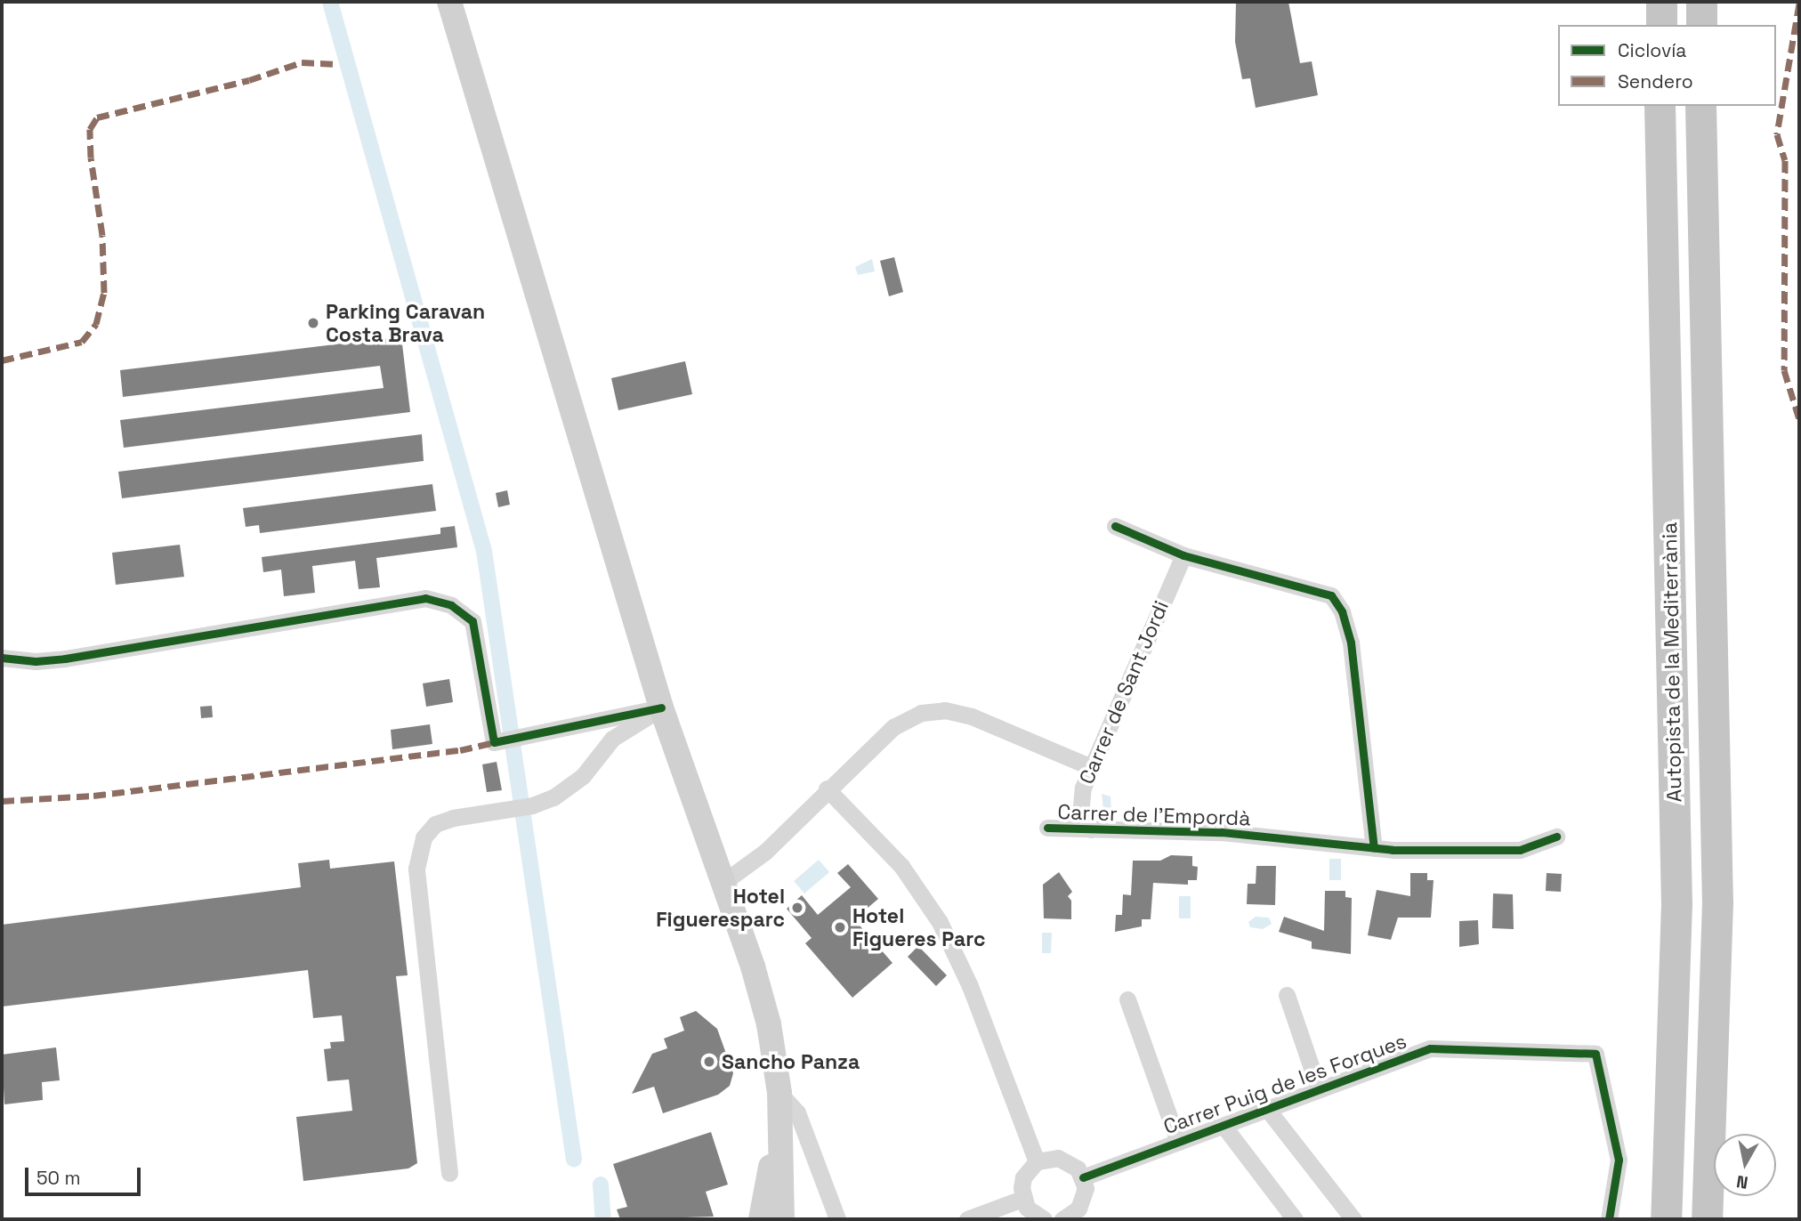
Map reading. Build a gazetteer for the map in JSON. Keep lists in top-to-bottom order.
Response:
{
  "streets": {
    "highway": ["Autopista de la Mediterrània"],
    "street": ["Carrer de Sant Jordi", "Carrer de l'Empordà", "Carrer Puig de les Forques"]
  },
  "crossings": [
    ["Carrer de Sant Jordi", "Carrer de l'Empordà"]
  ],
  "places": [
    "Parking Caravan Costa Brava",
    "Hotel Figueresparc",
    "Hotel Figueres Parc",
    "Sancho Panza"
  ],
  "legend": ["Ciclovía", "Sendero"],
  "scale_bar": "50 m",
  "north": "bottom"
}
